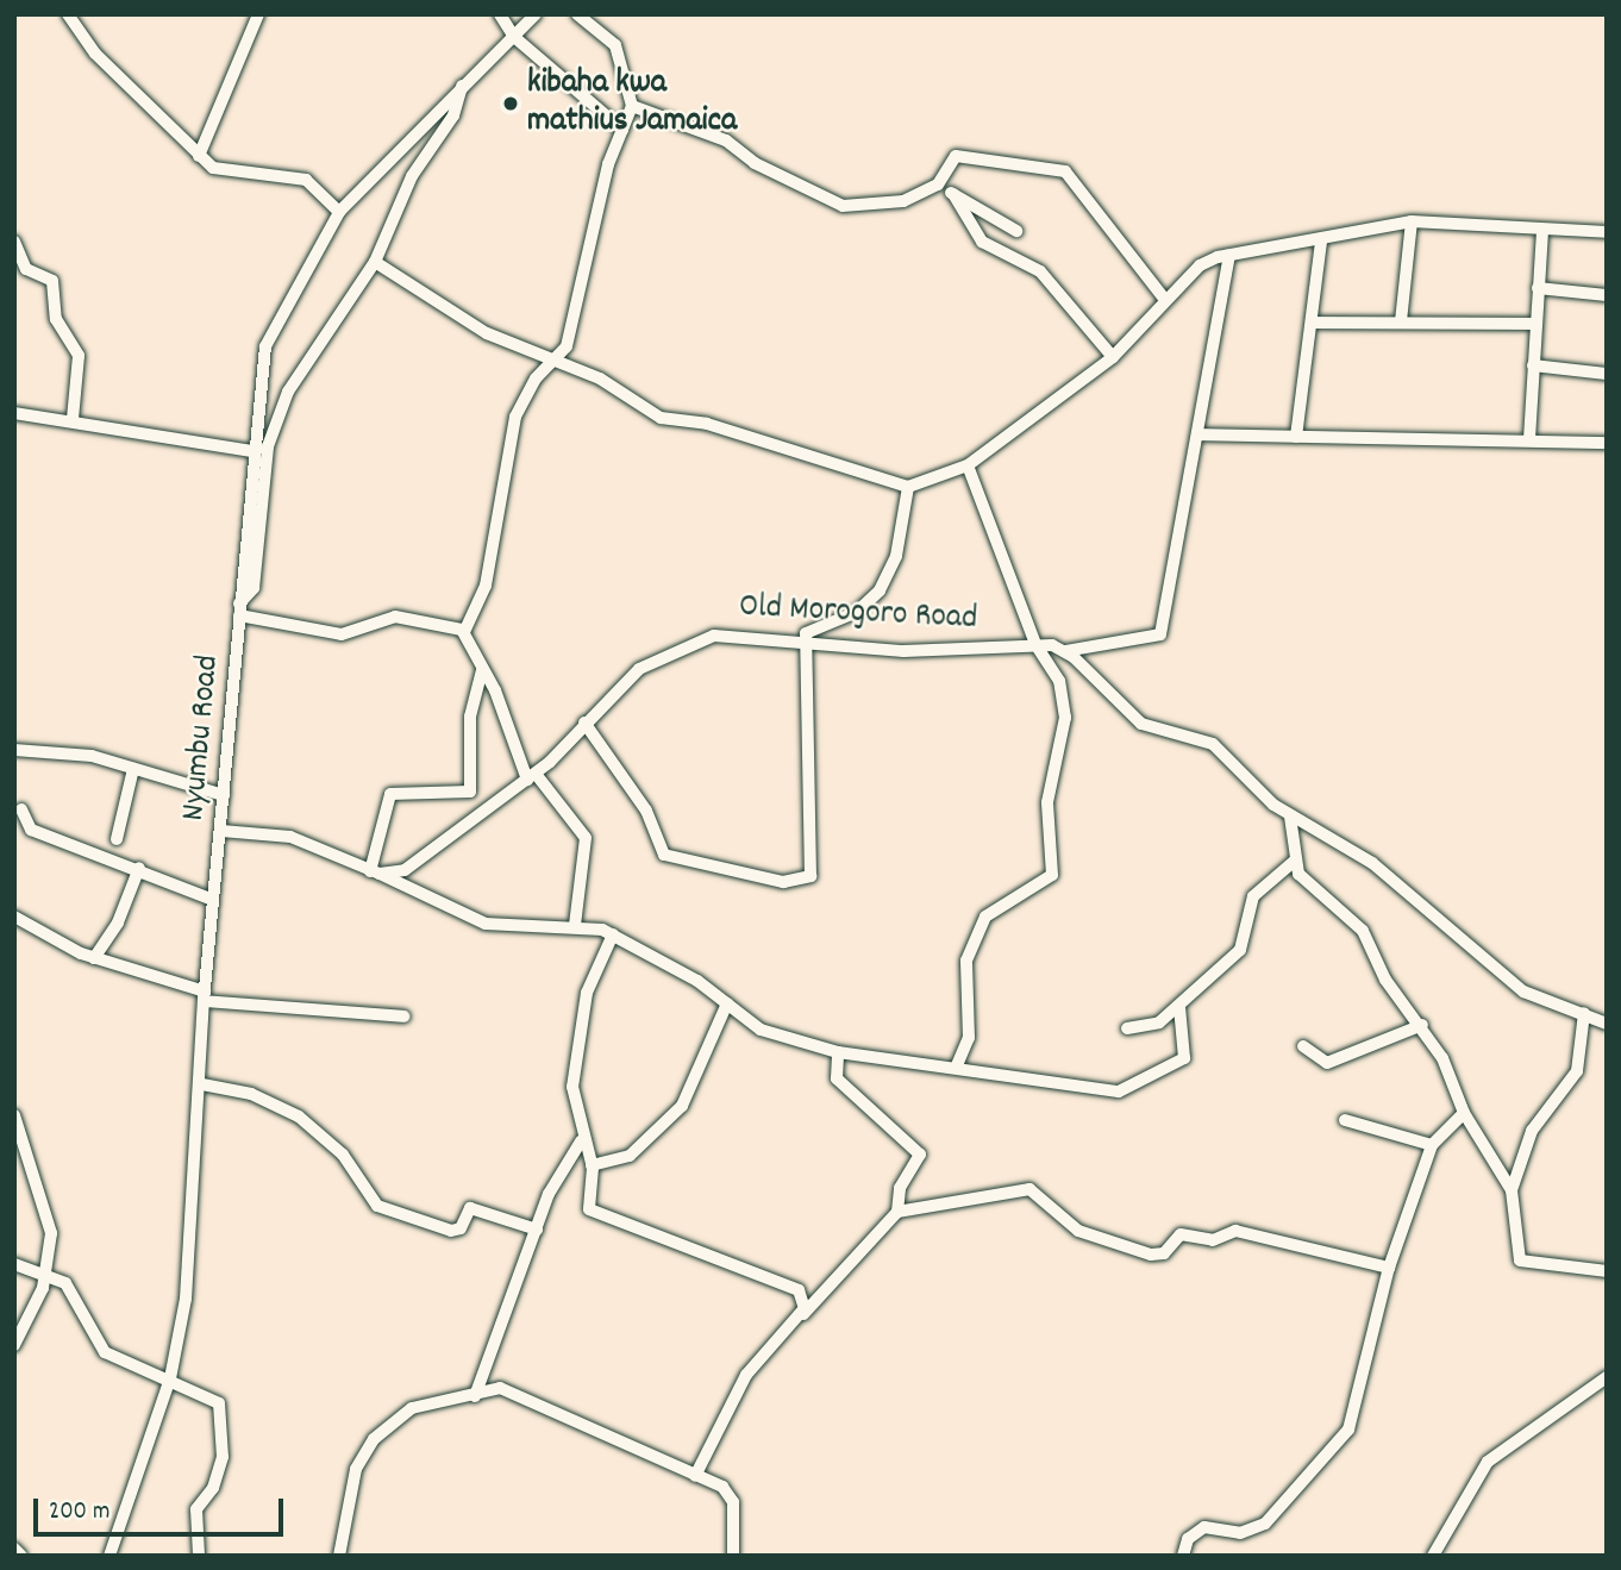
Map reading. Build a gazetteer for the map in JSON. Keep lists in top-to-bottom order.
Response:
{
  "streets": {
    "street": ["Old Morogoro Road", "Nyumbu Road"]
  },
  "places": ["kibaha kwa mathius Jamaica"],
  "scale_bar": "200 m"
}
